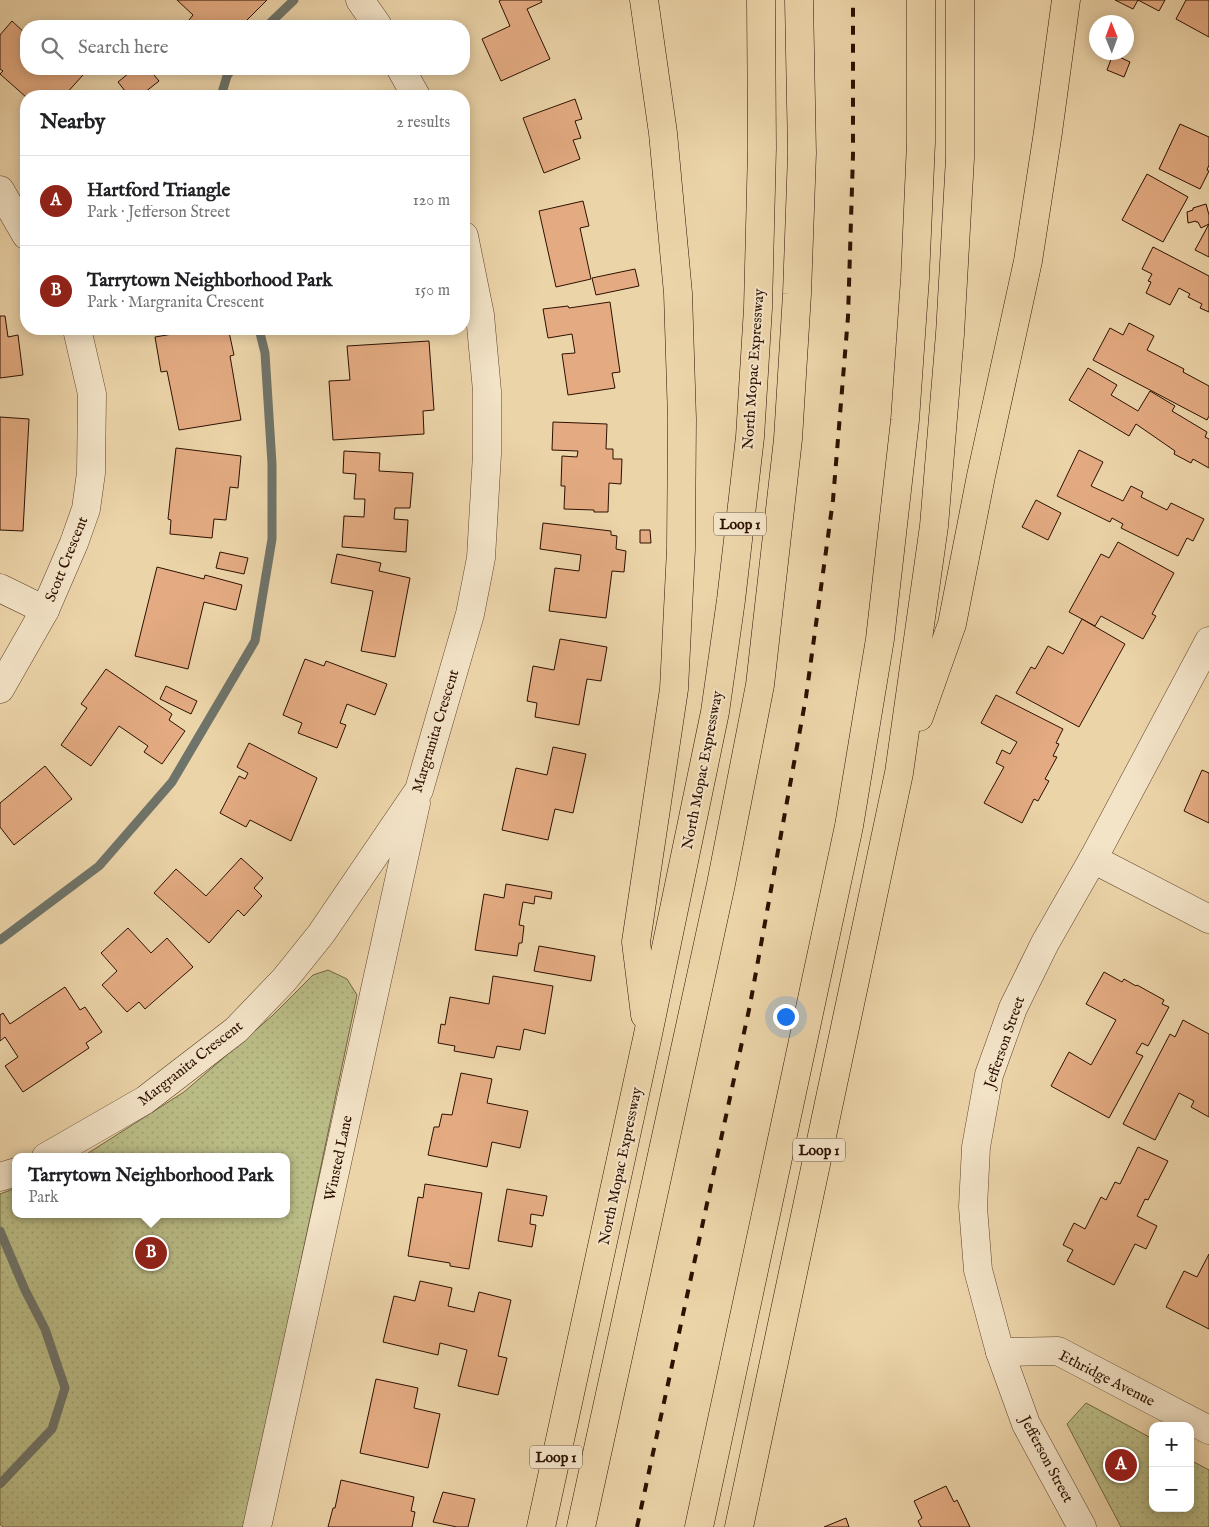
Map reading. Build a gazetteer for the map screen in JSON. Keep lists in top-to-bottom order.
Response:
{
  "streets": {
    "highway": ["North Mopac Expressway", "Loop 1"],
    "street": [
      "Scott Crescent",
      "Margranita Crescent",
      "Jefferson Street",
      "Winsted Lane",
      "Ethridge Avenue"
    ]
  },
  "crossings": [
    ["Margranita Crescent", "Winsted Lane"],
    ["Jefferson Street", "Ethridge Avenue"]
  ],
  "north": "top",
  "page": {
    "search": "Search here",
    "heading": ["Nearby", "2 results"],
    "list": [
      {
        "mark": "A",
        "name": "Hartford Triangle",
        "note": "Park · Jefferson Street",
        "value": "120 m"
      },
      {
        "mark": "B",
        "name": "Tarrytown Neighborhood Park",
        "note": "Park · Margranita Crescent",
        "value": "150 m"
      }
    ],
    "popup": ["Tarrytown Neighborhood Park", "Park"],
    "pins": ["B", "A"],
    "map_buttons": ["+", "−"]
  }
}
